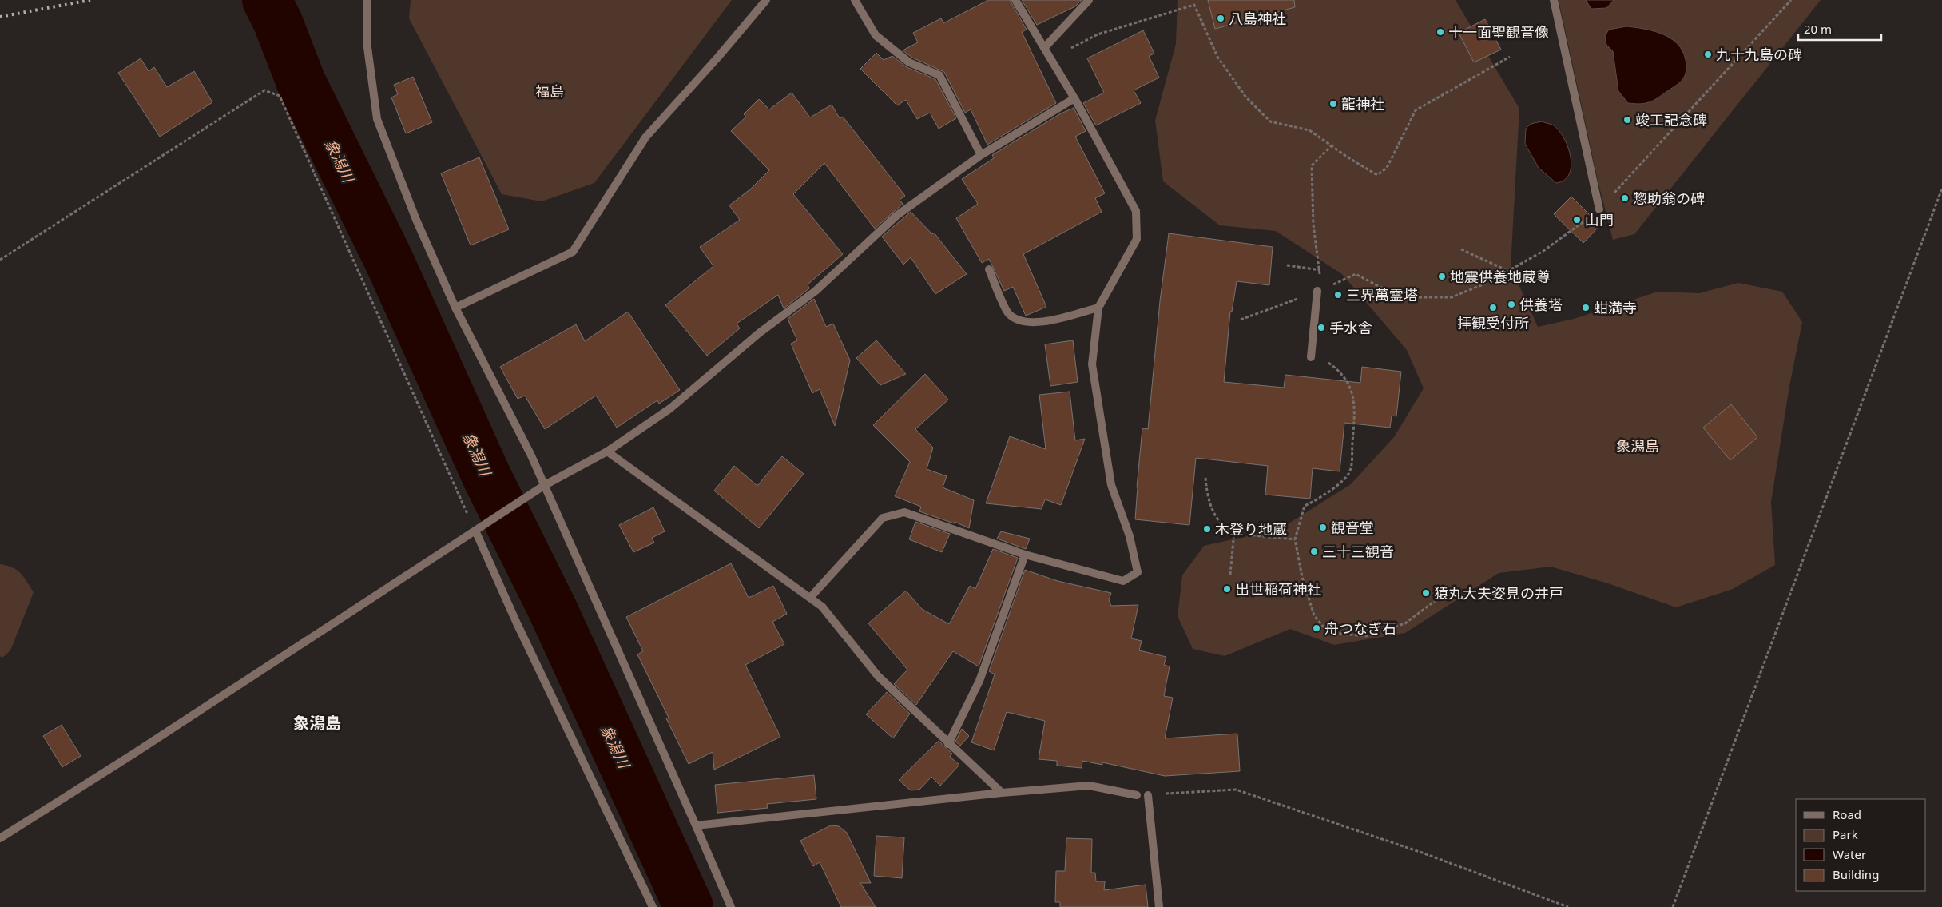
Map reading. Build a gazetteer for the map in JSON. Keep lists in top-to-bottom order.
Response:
{
  "districts": ["象潟島"],
  "water": ["象潟川"],
  "parks": ["福島", "象潟島"],
  "places": [
    "八島神社",
    "十一面聖観音像",
    "九十九島の碑",
    "龍神社",
    "竣工記念碑",
    "惣助翁の碑",
    "山門",
    "地震供養地蔵尊",
    "三界萬霊塔",
    "供養塔",
    "拝観受付所",
    "蚶満寺",
    "手水舎",
    "観音堂",
    "木登り地蔵",
    "三十三観音",
    "出世稲荷神社",
    "猿丸大夫姿見の井戸",
    "舟つなぎ石"
  ],
  "legend": [
    "Road",
    "Park",
    "Water",
    "Building"
  ],
  "scale_bar": "20 m"
}
